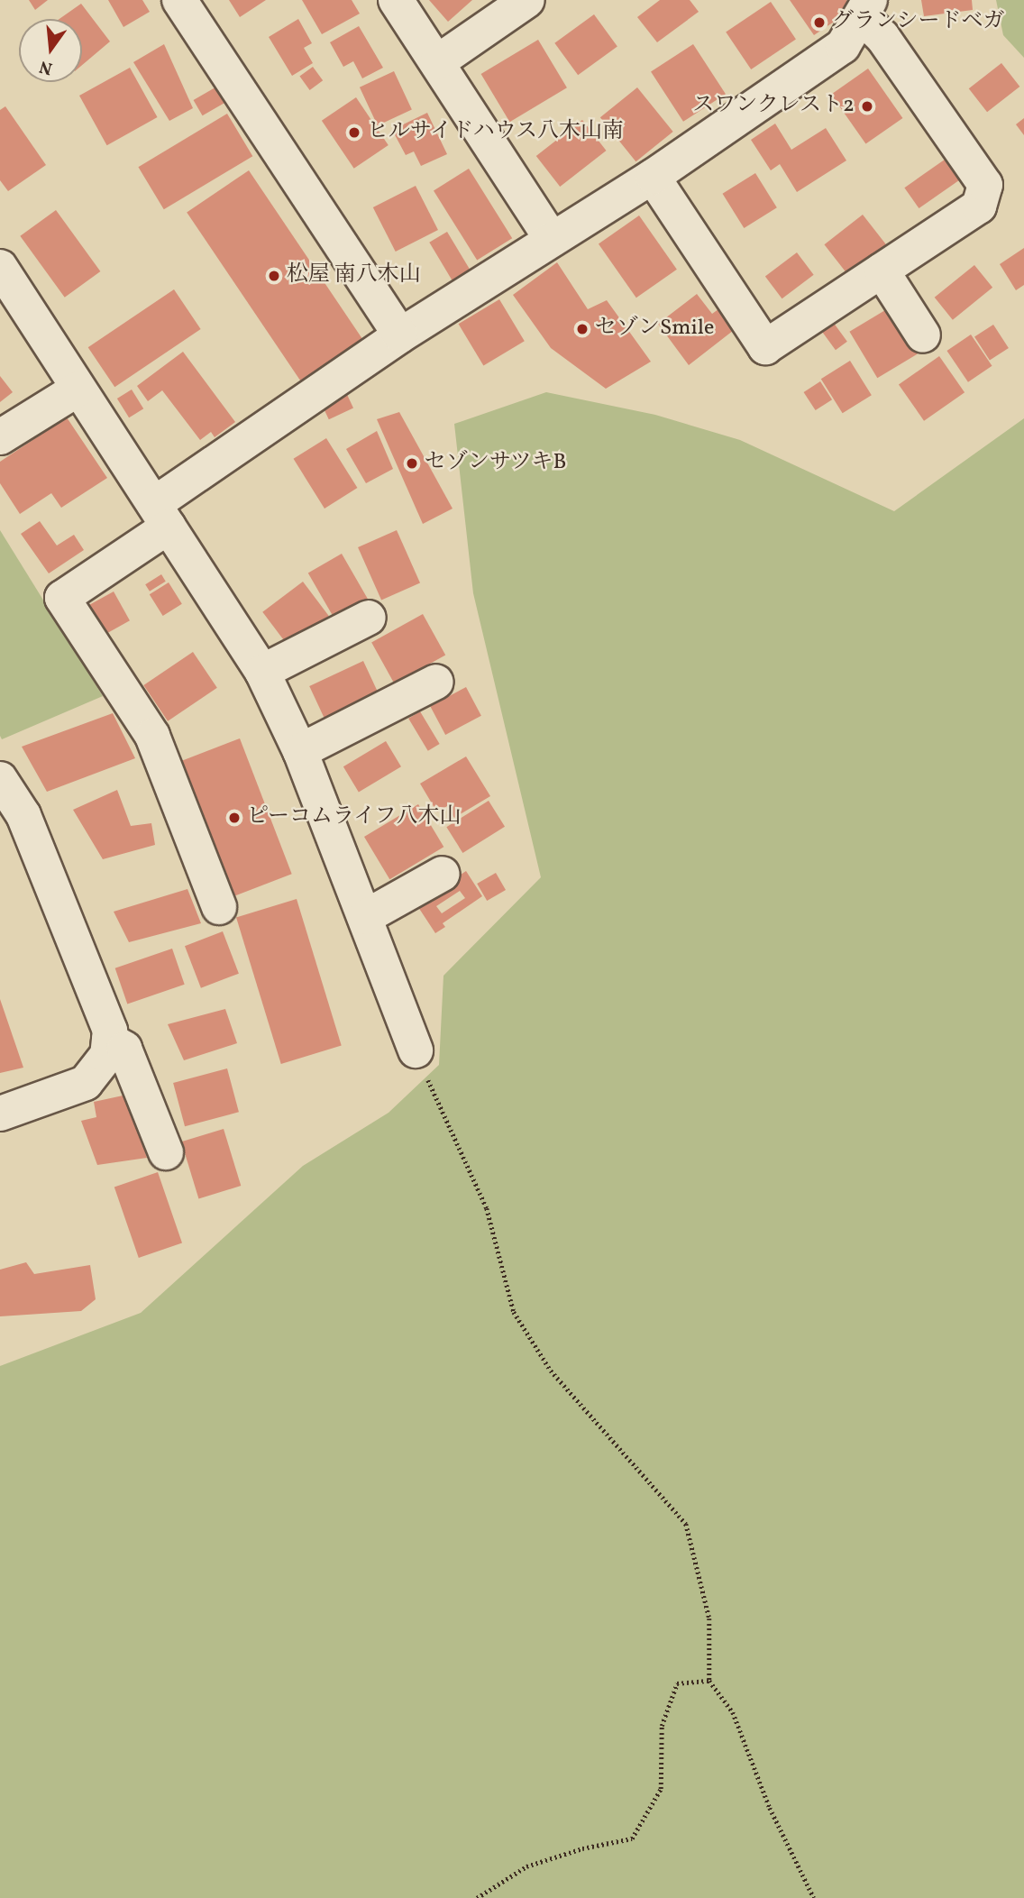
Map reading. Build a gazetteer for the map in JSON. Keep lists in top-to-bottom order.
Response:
{
  "places": [
    "グランシードベガ",
    "スワンクレスト2",
    "ヒルサイドハウス八木山南",
    "松屋 南八木山",
    "セゾンSmile",
    "セゾンサツキB",
    "ピーコムライフ八木山"
  ],
  "north": "bottom"
}
